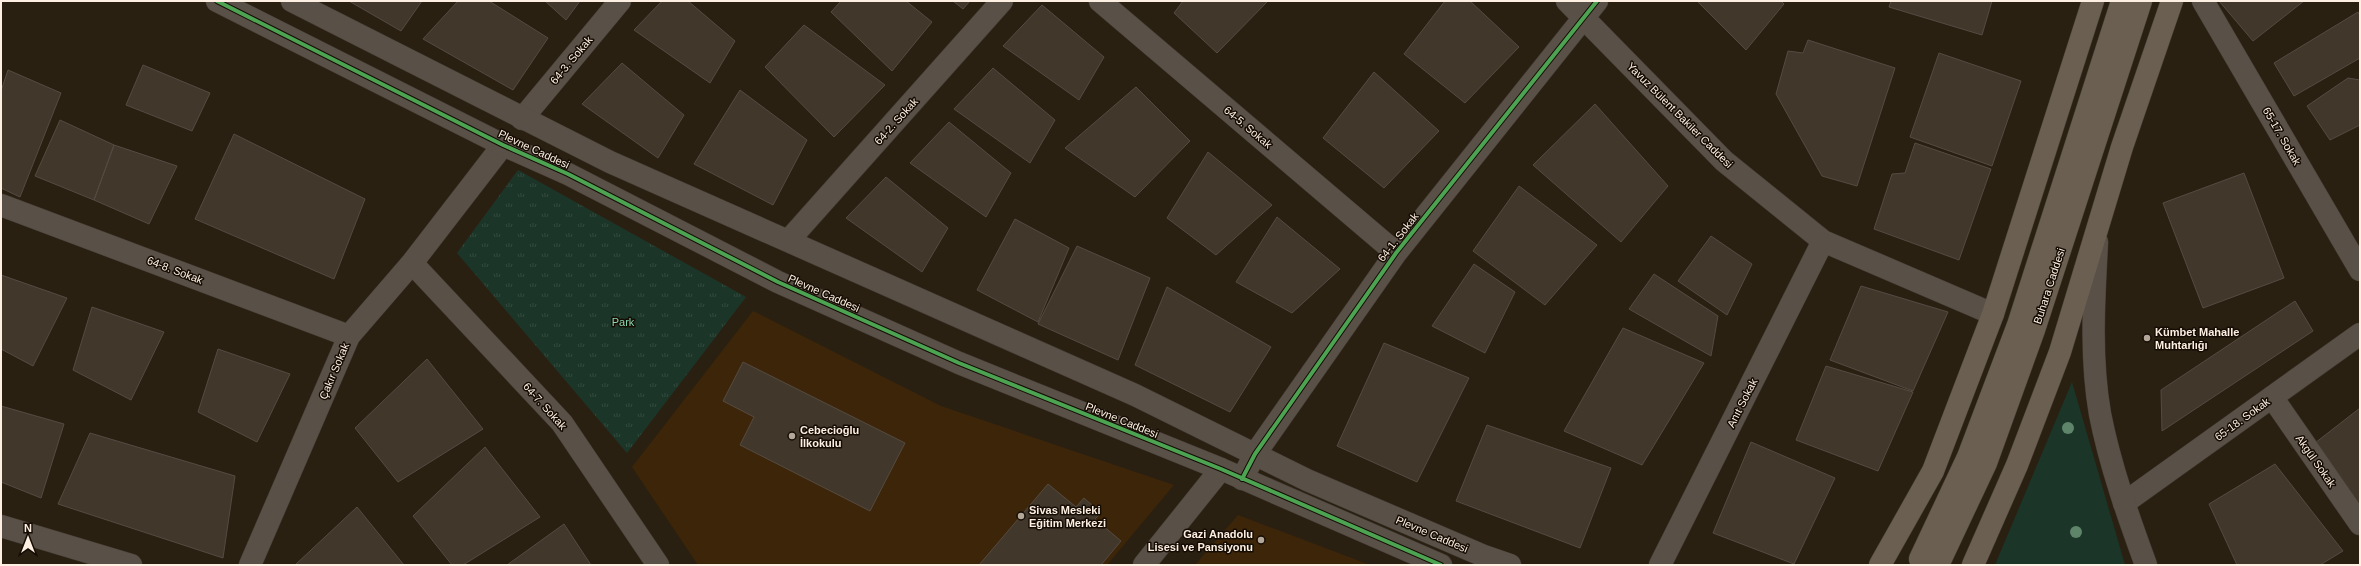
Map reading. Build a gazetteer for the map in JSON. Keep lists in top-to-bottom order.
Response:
{
  "streets": {
    "main road": ["Buhara Caddesi"],
    "street": [
      "64-3. Sokak",
      "Yavuz Bülent Bakiler Caddesi",
      "64-2. Sokak",
      "64-5. Sokak",
      "65-17. Sokak",
      "Plevne Caddesi",
      "64-1. Sokak",
      "64-8. Sokak",
      "Çakır Sokak",
      "Anıt Sokak",
      "64-7. Sokak",
      "65-18. Sokak",
      "Akgül Sokak"
    ]
  },
  "crossings": [
    ["64-3. Sokak", "Plevne Caddesi"],
    ["Yavuz Bülent Bakiler Caddesi", "64-1. Sokak"],
    ["Yavuz Bülent Bakiler Caddesi", "Anıt Sokak"],
    ["64-2. Sokak", "Plevne Caddesi"],
    ["64-5. Sokak", "64-1. Sokak"],
    ["Plevne Caddesi", "64-1. Sokak"],
    ["Plevne Caddesi", "Çakır Sokak"],
    ["64-8. Sokak", "Çakır Sokak"],
    ["Çakır Sokak", "64-7. Sokak"],
    ["65-18. Sokak", "Akgül Sokak"]
  ],
  "parks": ["Park"],
  "places": [
    "Kümbet Mahalle Muhtarlığı",
    "Cebecioğlu İlkokulu",
    "Sivas Mesleki Eğitim Merkezi",
    "Gazi Anadolu Lisesi ve Pansiyonu"
  ],
  "north": "top"
}
